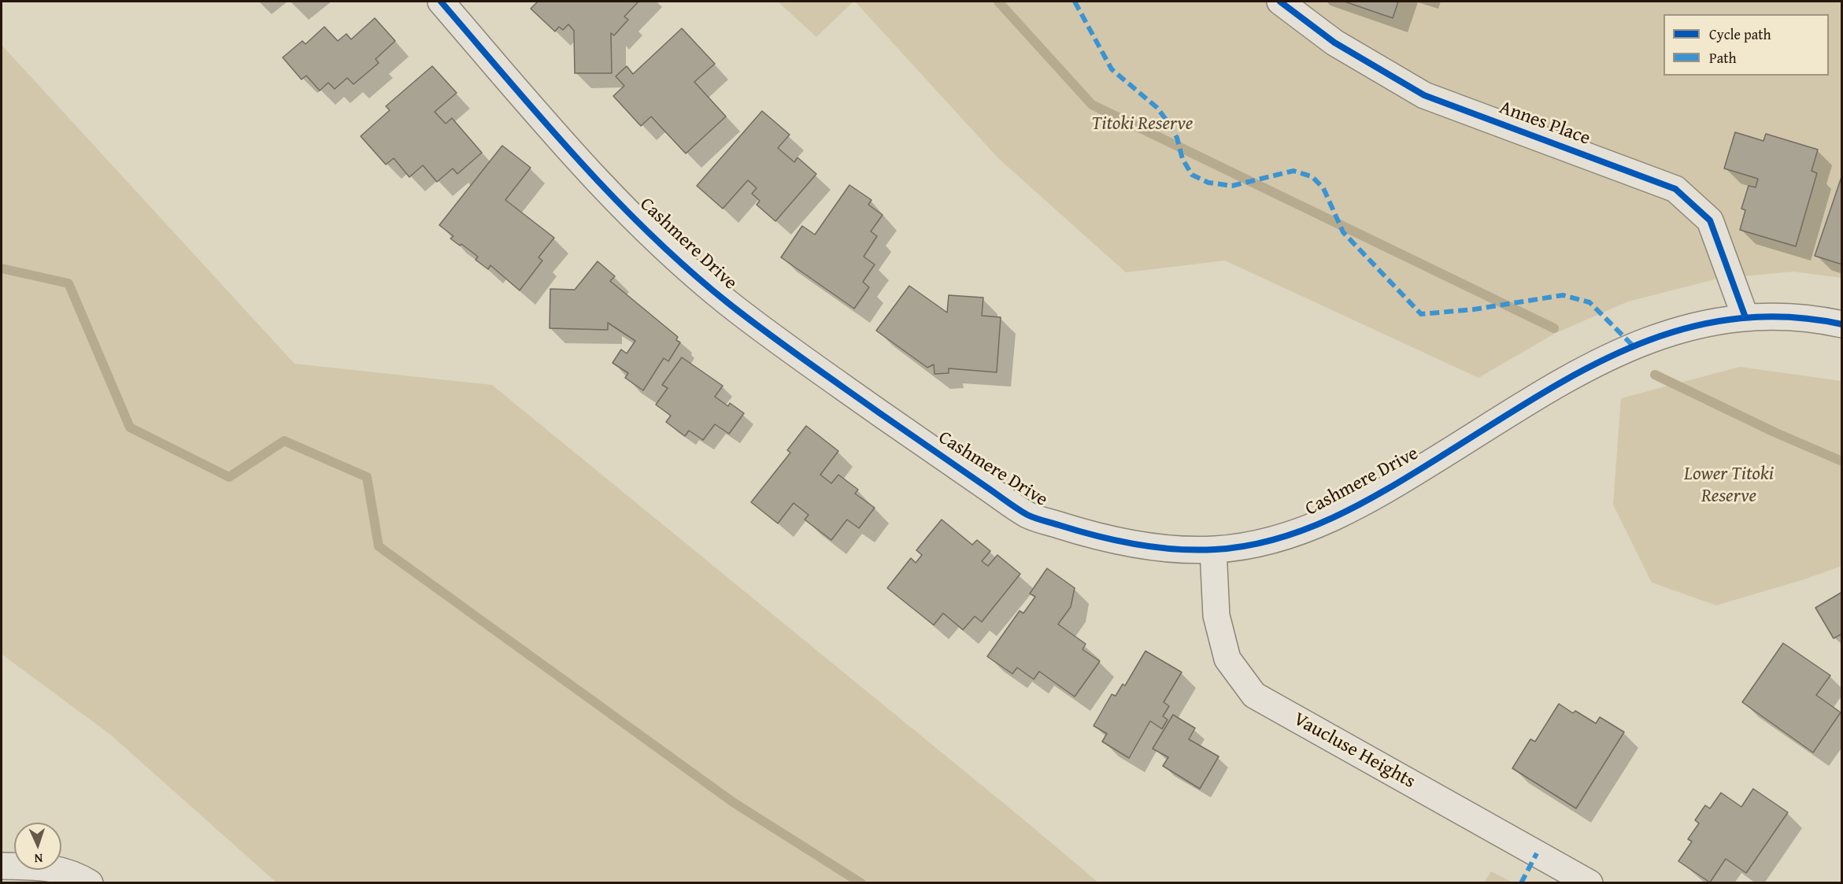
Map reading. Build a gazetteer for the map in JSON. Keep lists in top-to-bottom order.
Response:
{
  "streets": {
    "street": ["Annes Place", "Cashmere Drive", "Vaucluse Heights"]
  },
  "crossings": [
    ["Annes Place", "Cashmere Drive"],
    ["Cashmere Drive", "Vaucluse Heights"]
  ],
  "parks": ["Titoki Reserve", "Lower Titoki Reserve"],
  "legend": ["Cycle path", "Path"],
  "north": "bottom"
}
